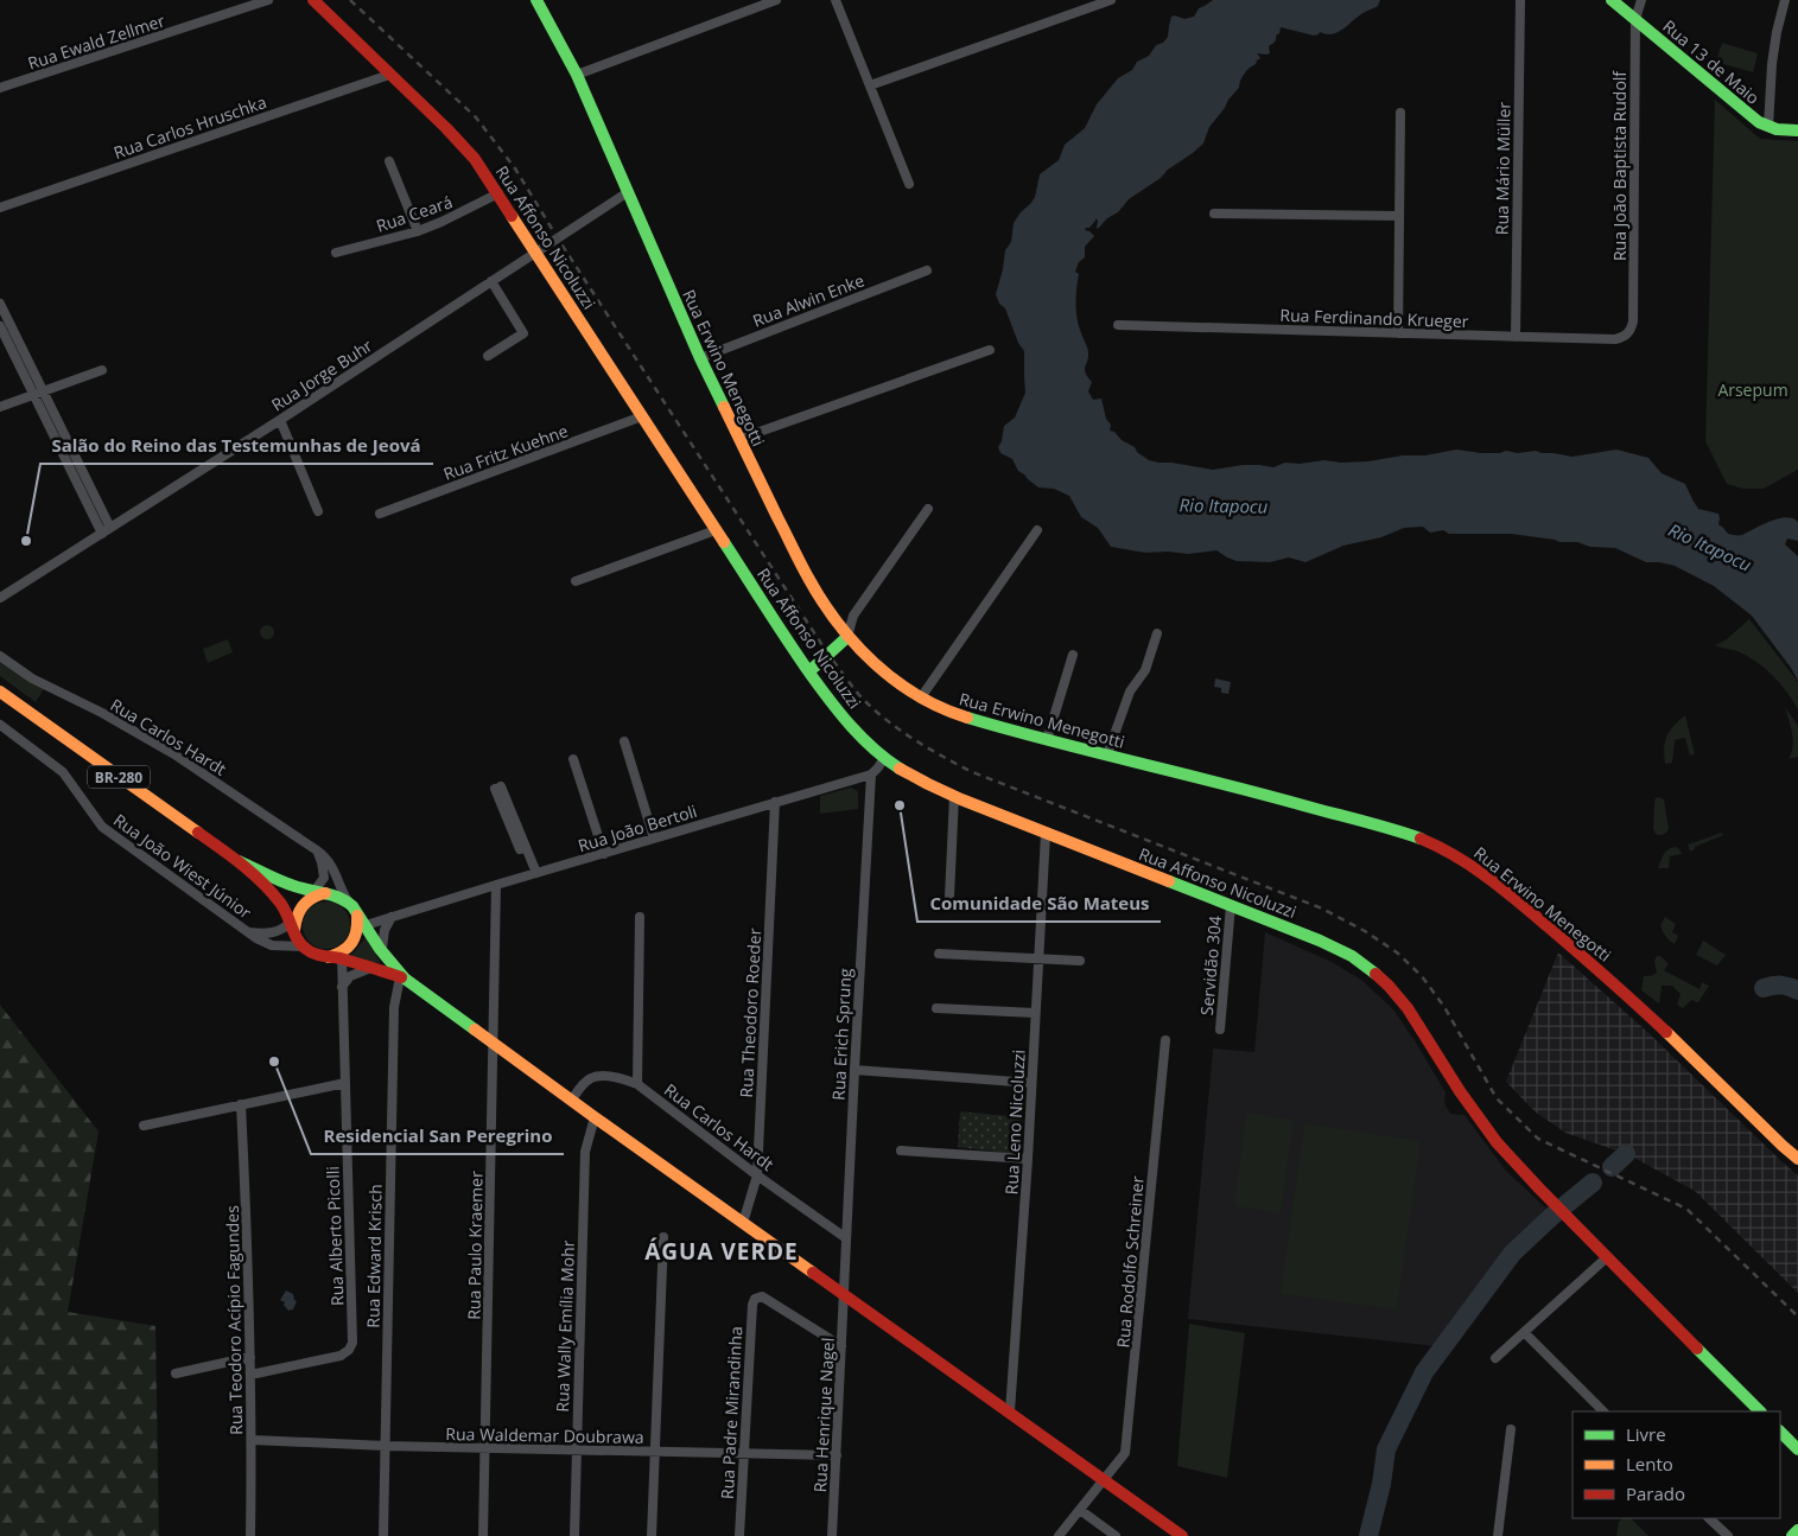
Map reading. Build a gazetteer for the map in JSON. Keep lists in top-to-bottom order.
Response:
{
  "streets": {
    "main road": [
      "Rua 13 de Maio",
      "Rua Affonso Nicoluzzi",
      "Rua Erwino Menegotti",
      "BR-280"
    ],
    "street": [
      "Rua Ewald Zellmer",
      "Rua Carlos Hruschka",
      "Rua João Baptista Rudolf",
      "Rua Mário Müller",
      "Rua Ceará",
      "Rua Alwin Enke",
      "Rua Ferdinando Krueger",
      "Rua Jorge Buhr",
      "Rua Fritz Kuehne",
      "Rua Carlos Hardt",
      "Rua João Bertoli",
      "Rua João Wiest Júnior",
      "Servidão 304",
      "Rua Theodoro Roeder",
      "Rua Erich Sprung",
      "Rua Leno Nicoluzzi",
      "Rua Alberto Picolli",
      "Rua Paulo Kraemer",
      "Rua Edward Krisch",
      "Rua Rodolfo Schreiner",
      "Rua Teodoro Acípio Fagundes",
      "Rua Wally Emília Mohr",
      "Rua Padre Mirandinha",
      "Rua Henrique Nagel",
      "Rua Waldemar Doubrawa"
    ]
  },
  "crossings": [
    ["Rua 13 de Maio", "Rua João Baptista Rudolf"],
    ["Rua Carlos Hruschka", "Rua Affonso Nicoluzzi"],
    ["Rua João Baptista Rudolf", "Rua Ferdinando Krueger"],
    ["Rua Mário Müller", "Rua Ferdinando Krueger"],
    ["Rua Ceará", "Rua Affonso Nicoluzzi"],
    ["Rua Affonso Nicoluzzi", "Rua Jorge Buhr"],
    ["Rua Affonso Nicoluzzi", "Rua Fritz Kuehne"],
    ["Rua Affonso Nicoluzzi", "Servidão 304"],
    ["Rua Affonso Nicoluzzi", "Rua Leno Nicoluzzi"],
    ["Rua Alwin Enke", "Rua Erwino Menegotti"],
    ["Rua Erwino Menegotti", "Rua Jorge Buhr"],
    ["Rua Carlos Hardt", "BR-280"],
    ["Rua Carlos Hardt", "Rua João Bertoli"],
    ["Rua Carlos Hardt", "Rua João Wiest Júnior"],
    ["Rua Carlos Hardt", "Rua Theodoro Roeder"],
    ["Rua Carlos Hardt", "Rua Erich Sprung"],
    ["Rua Carlos Hardt", "Rua Alberto Picolli"],
    ["BR-280", "Rua João Bertoli"],
    ["BR-280", "Rua João Wiest Júnior"],
    ["BR-280", "Rua Alberto Picolli"],
    ["Rua João Bertoli", "Rua João Wiest Júnior"],
    ["Rua João Bertoli", "Rua Theodoro Roeder"],
    ["Rua João Bertoli", "Rua Erich Sprung"],
    ["Rua João Bertoli", "Rua Alberto Picolli"],
    ["Rua João Bertoli", "Rua Paulo Kraemer"],
    ["Rua João Wiest Júnior", "Rua Alberto Picolli"],
    ["Rua Erich Sprung", "Rua Henrique Nagel"],
    ["Rua Alberto Picolli", "Rua Teodoro Acípio Fagundes"],
    ["Rua Paulo Kraemer", "Rua Waldemar Doubrawa"],
    ["Rua Edward Krisch", "Rua Waldemar Doubrawa"],
    ["Rua Teodoro Acípio Fagundes", "Rua Waldemar Doubrawa"],
    ["Rua Wally Emília Mohr", "Rua Waldemar Doubrawa"],
    ["Rua Padre Mirandinha", "Rua Henrique Nagel"],
    ["Rua Padre Mirandinha", "Rua Waldemar Doubrawa"],
    ["Rua Henrique Nagel", "Rua Waldemar Doubrawa"]
  ],
  "districts": ["ÁGUA VERDE"],
  "water": ["Rio Itapocu"],
  "parks": ["Arsepum"],
  "places": ["Salão do Reino das Testemunhas de Jeová", "Comunidade São Mateus", "Residencial San Peregrino"],
  "legend": ["Livre", "Lento", "Parado"]
}
